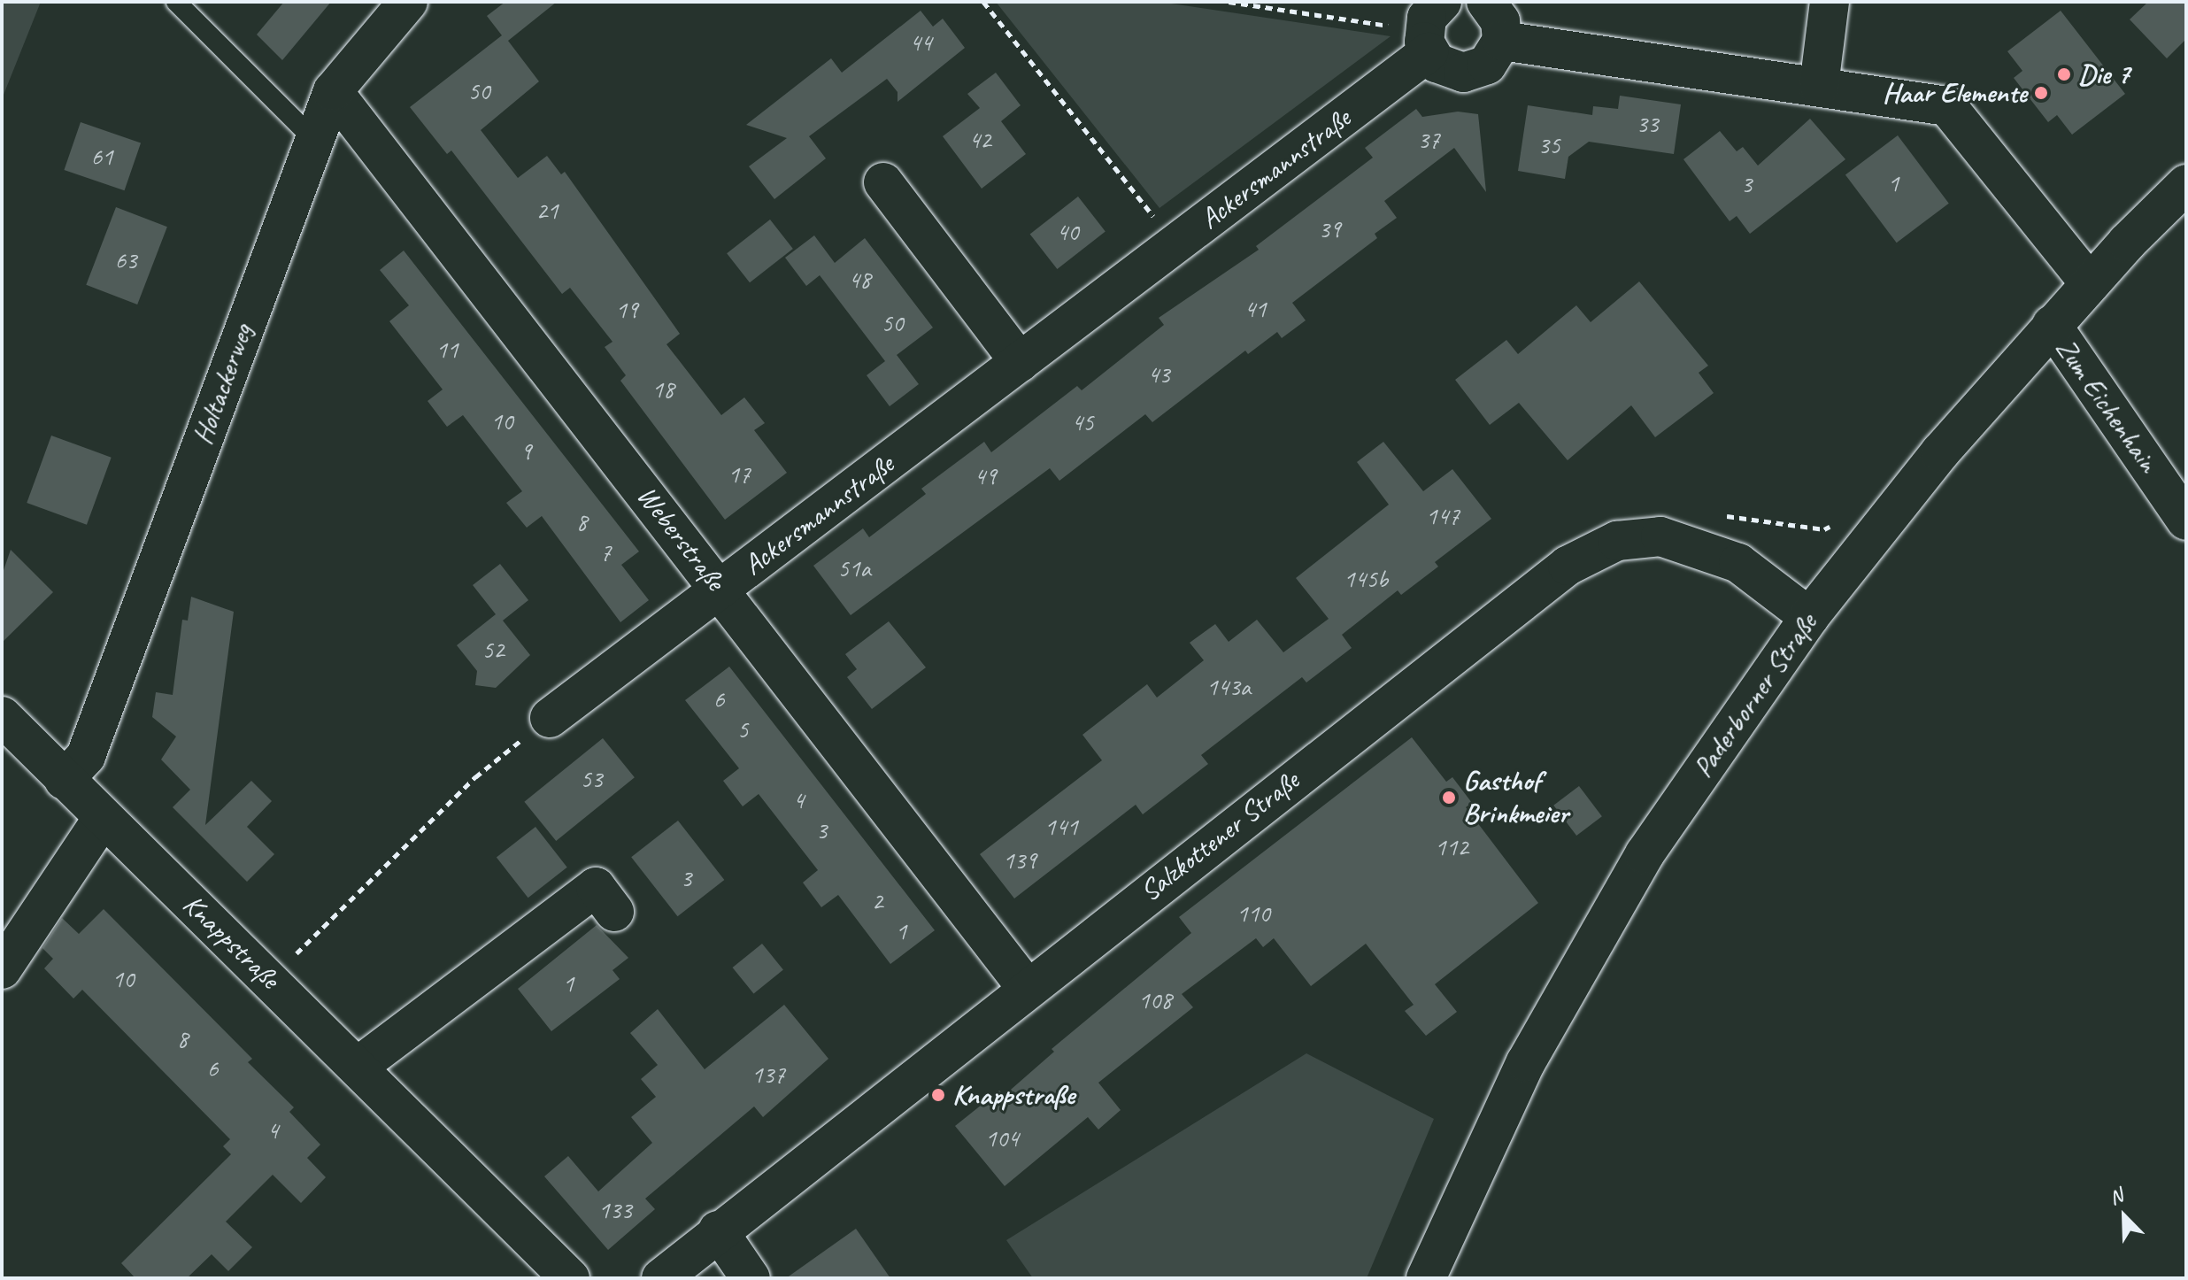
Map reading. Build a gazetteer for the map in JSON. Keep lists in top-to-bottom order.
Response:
{
  "streets": {
    "street": [
      "Ackersmannstraße",
      "Holtackerweg",
      "Zum Eichenhain",
      "Weberstraße",
      "Paderborner Straße",
      "Salzkottener Straße",
      "Knappstraße"
    ]
  },
  "crossings": [
    ["Ackersmannstraße", "Weberstraße"],
    ["Holtackerweg", "Weberstraße"],
    ["Holtackerweg", "Knappstraße"],
    ["Zum Eichenhain", "Paderborner Straße"],
    ["Weberstraße", "Salzkottener Straße"],
    ["Paderborner Straße", "Salzkottener Straße"]
  ],
  "places": [
    "Die 7",
    "Haar Elemente",
    "Gasthof Brinkmeier",
    "Knappstraße"
  ],
  "house_numbers": [
    "44",
    "50",
    "33",
    "42",
    "37",
    "35",
    "61",
    "1",
    "3",
    "21",
    "39",
    "40",
    "63",
    "48",
    "41",
    "19",
    "50",
    "11",
    "43",
    "18",
    "10",
    "45",
    "9",
    "17",
    "49",
    "147",
    "8",
    "7",
    "51a",
    "145b",
    "52",
    "143a",
    "6",
    "5",
    "53",
    "4",
    "141",
    "3",
    "112",
    "139",
    "3",
    "2",
    "110",
    "1",
    "10",
    "1",
    "108",
    "8",
    "6",
    "137",
    "4",
    "104",
    "133"
  ],
  "north": "top left"
}
